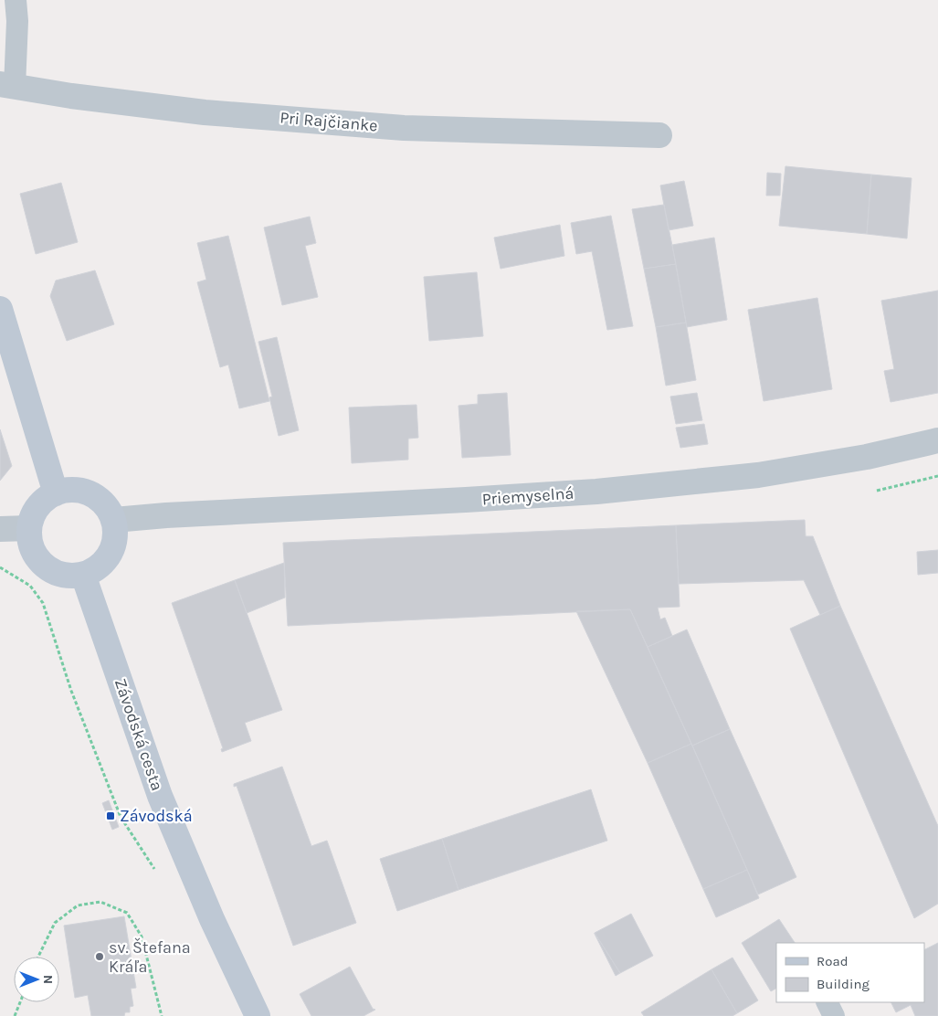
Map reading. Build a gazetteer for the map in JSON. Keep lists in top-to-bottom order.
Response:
{
  "streets": {
    "street": ["Pri Rajčianke", "Priemyselná", "Závodská cesta"]
  },
  "crossings": [
    ["Priemyselná", "Závodská cesta"]
  ],
  "places": {
    "transit": ["Závodská"],
    "other": ["sv. Štefana Kráľa"]
  },
  "legend": ["Road", "Building"],
  "north": "right"
}
